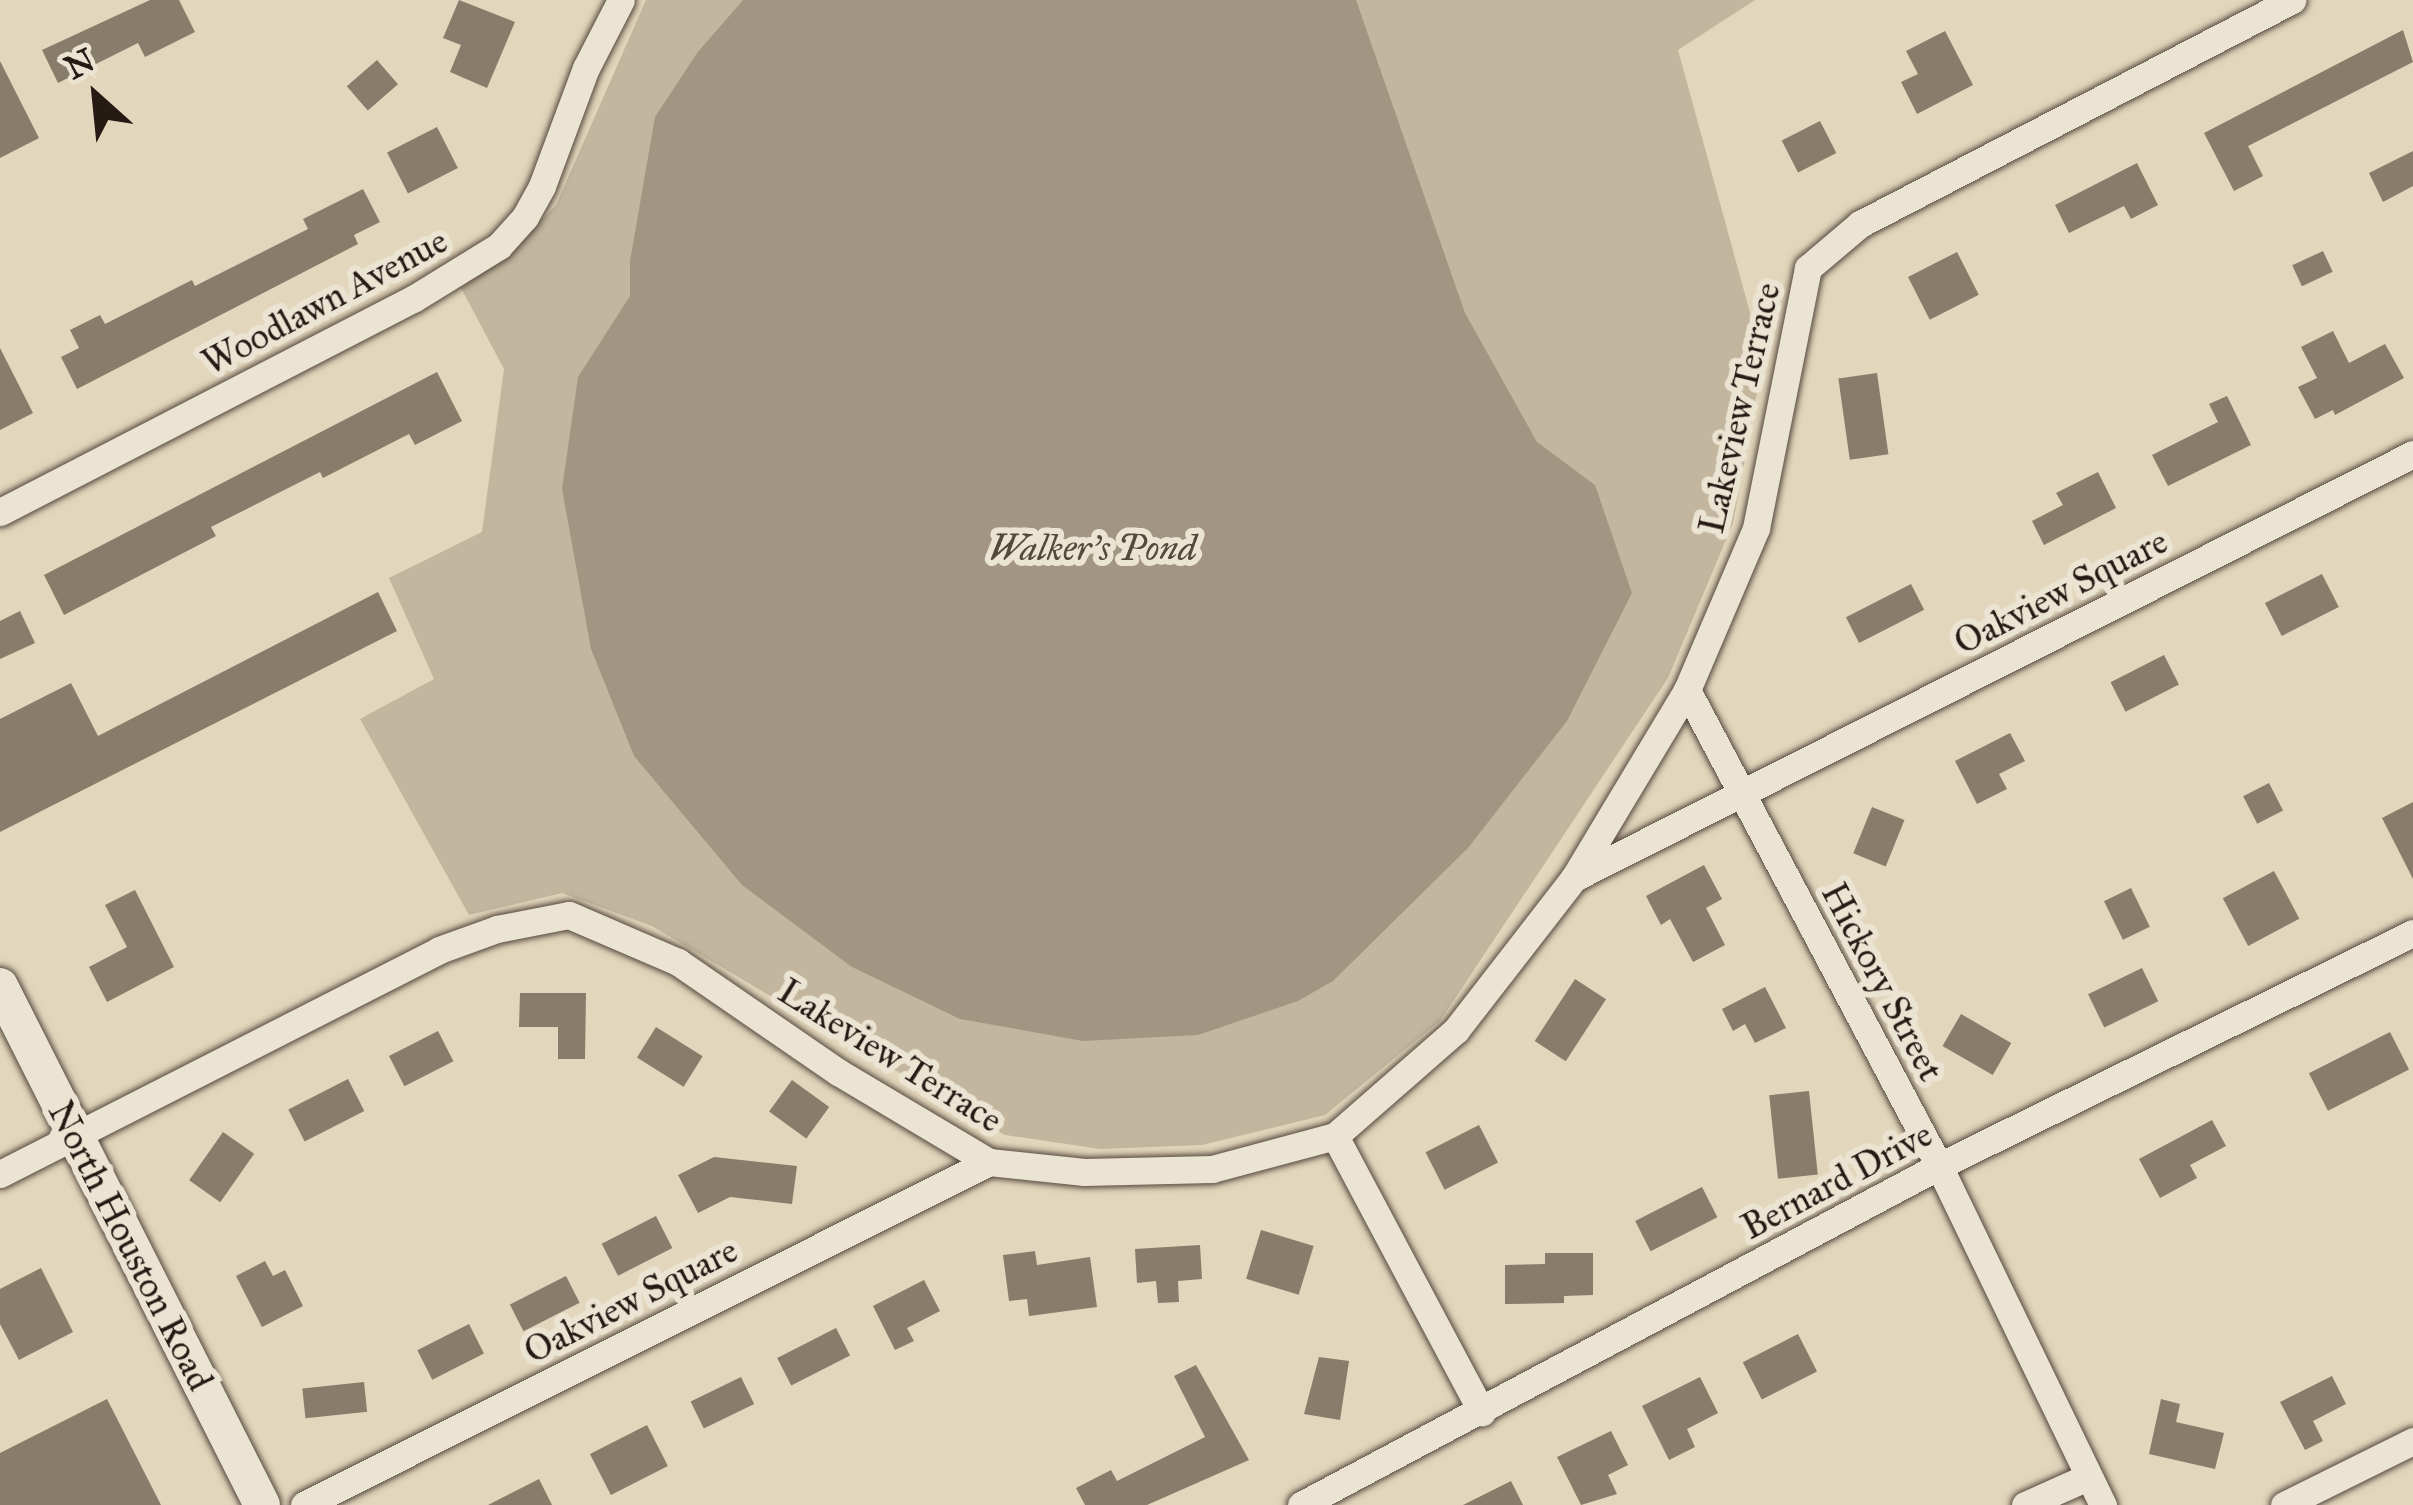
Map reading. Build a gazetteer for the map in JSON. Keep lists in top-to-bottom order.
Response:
{
  "streets": {
    "street": [
      "Woodlawn Avenue",
      "Lakeview Terrace",
      "Oakview Square",
      "Hickory Street",
      "Bernard Drive",
      "North Houston Road"
    ]
  },
  "crossings": [
    ["Lakeview Terrace", "Oakview Square"],
    ["Lakeview Terrace", "Hickory Street"],
    ["Lakeview Terrace", "North Houston Road"],
    ["Oakview Square", "Hickory Street"],
    ["Hickory Street", "Bernard Drive"]
  ],
  "parks": ["Walker's Pond"],
  "north": "top left"
}
